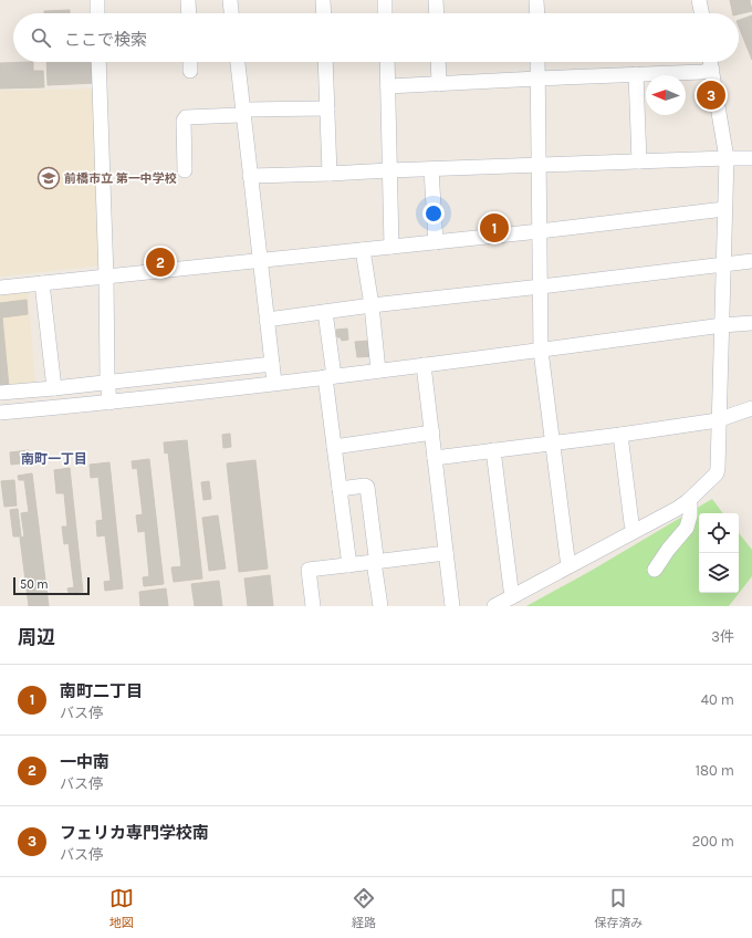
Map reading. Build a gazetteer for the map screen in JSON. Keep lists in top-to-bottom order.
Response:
{
  "districts": ["南町一丁目"],
  "places": {
    "school or university": ["前橋市立 第一中学校"]
  },
  "scale_bar": "50 m",
  "north": "left",
  "page": {
    "search": "ここで検索",
    "pins": ["3", "1", "2"],
    "scale": "50 m",
    "heading": ["周辺", "3件"],
    "list": [
      {
        "mark": "1",
        "name": "南町二丁目",
        "note": "バス停",
        "value": "40 m"
      },
      {
        "mark": "2",
        "name": "一中南",
        "note": "バス停",
        "value": "180 m"
      },
      {
        "mark": "3",
        "name": "フェリカ専門学校南",
        "note": "バス停",
        "value": "200 m"
      }
    ],
    "nav": ["地図", "経路", "保存済み"]
  }
}
